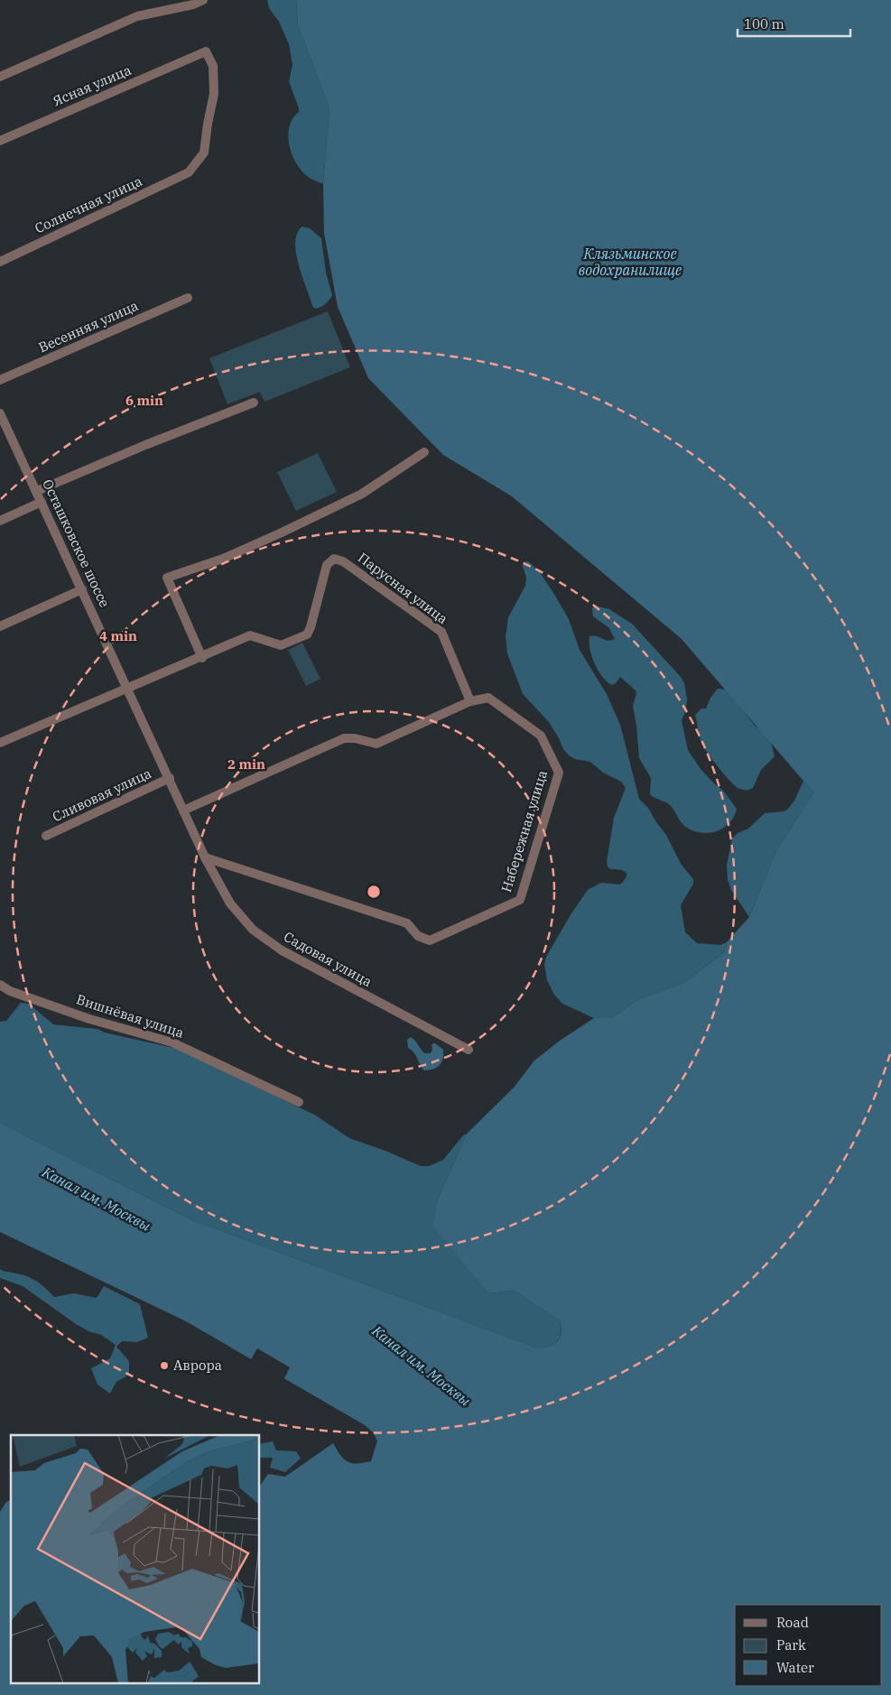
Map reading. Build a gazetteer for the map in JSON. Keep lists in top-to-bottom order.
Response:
{
  "streets": {
    "street": [
      "Ясная улица",
      "Солнечная улица",
      "Весенняя улица",
      "Осташковское шоссе",
      "Парусная улица",
      "Сливовая улица",
      "Набережная улица",
      "Садовая улица",
      "Вишнёвая улица"
    ]
  },
  "crossings": [
    ["Ясная улица", "Солнечная улица"],
    ["Осташковское шоссе", "Парусная улица"],
    ["Осташковское шоссе", "Сливовая улица"],
    ["Осташковское шоссе", "Набережная улица"],
    ["Осташковское шоссе", "Садовая улица"],
    ["Парусная улица", "Набережная улица"],
    ["Набережная улица", "Садовая улица"]
  ],
  "water": ["Клязьминское водохранилище", "Канал им. Москвы"],
  "places": ["Аврора"],
  "legend": ["Road", "Park", "Water"],
  "scale_bar": "100 m",
  "rings": ["6 min", "4 min", "2 min"]
}
